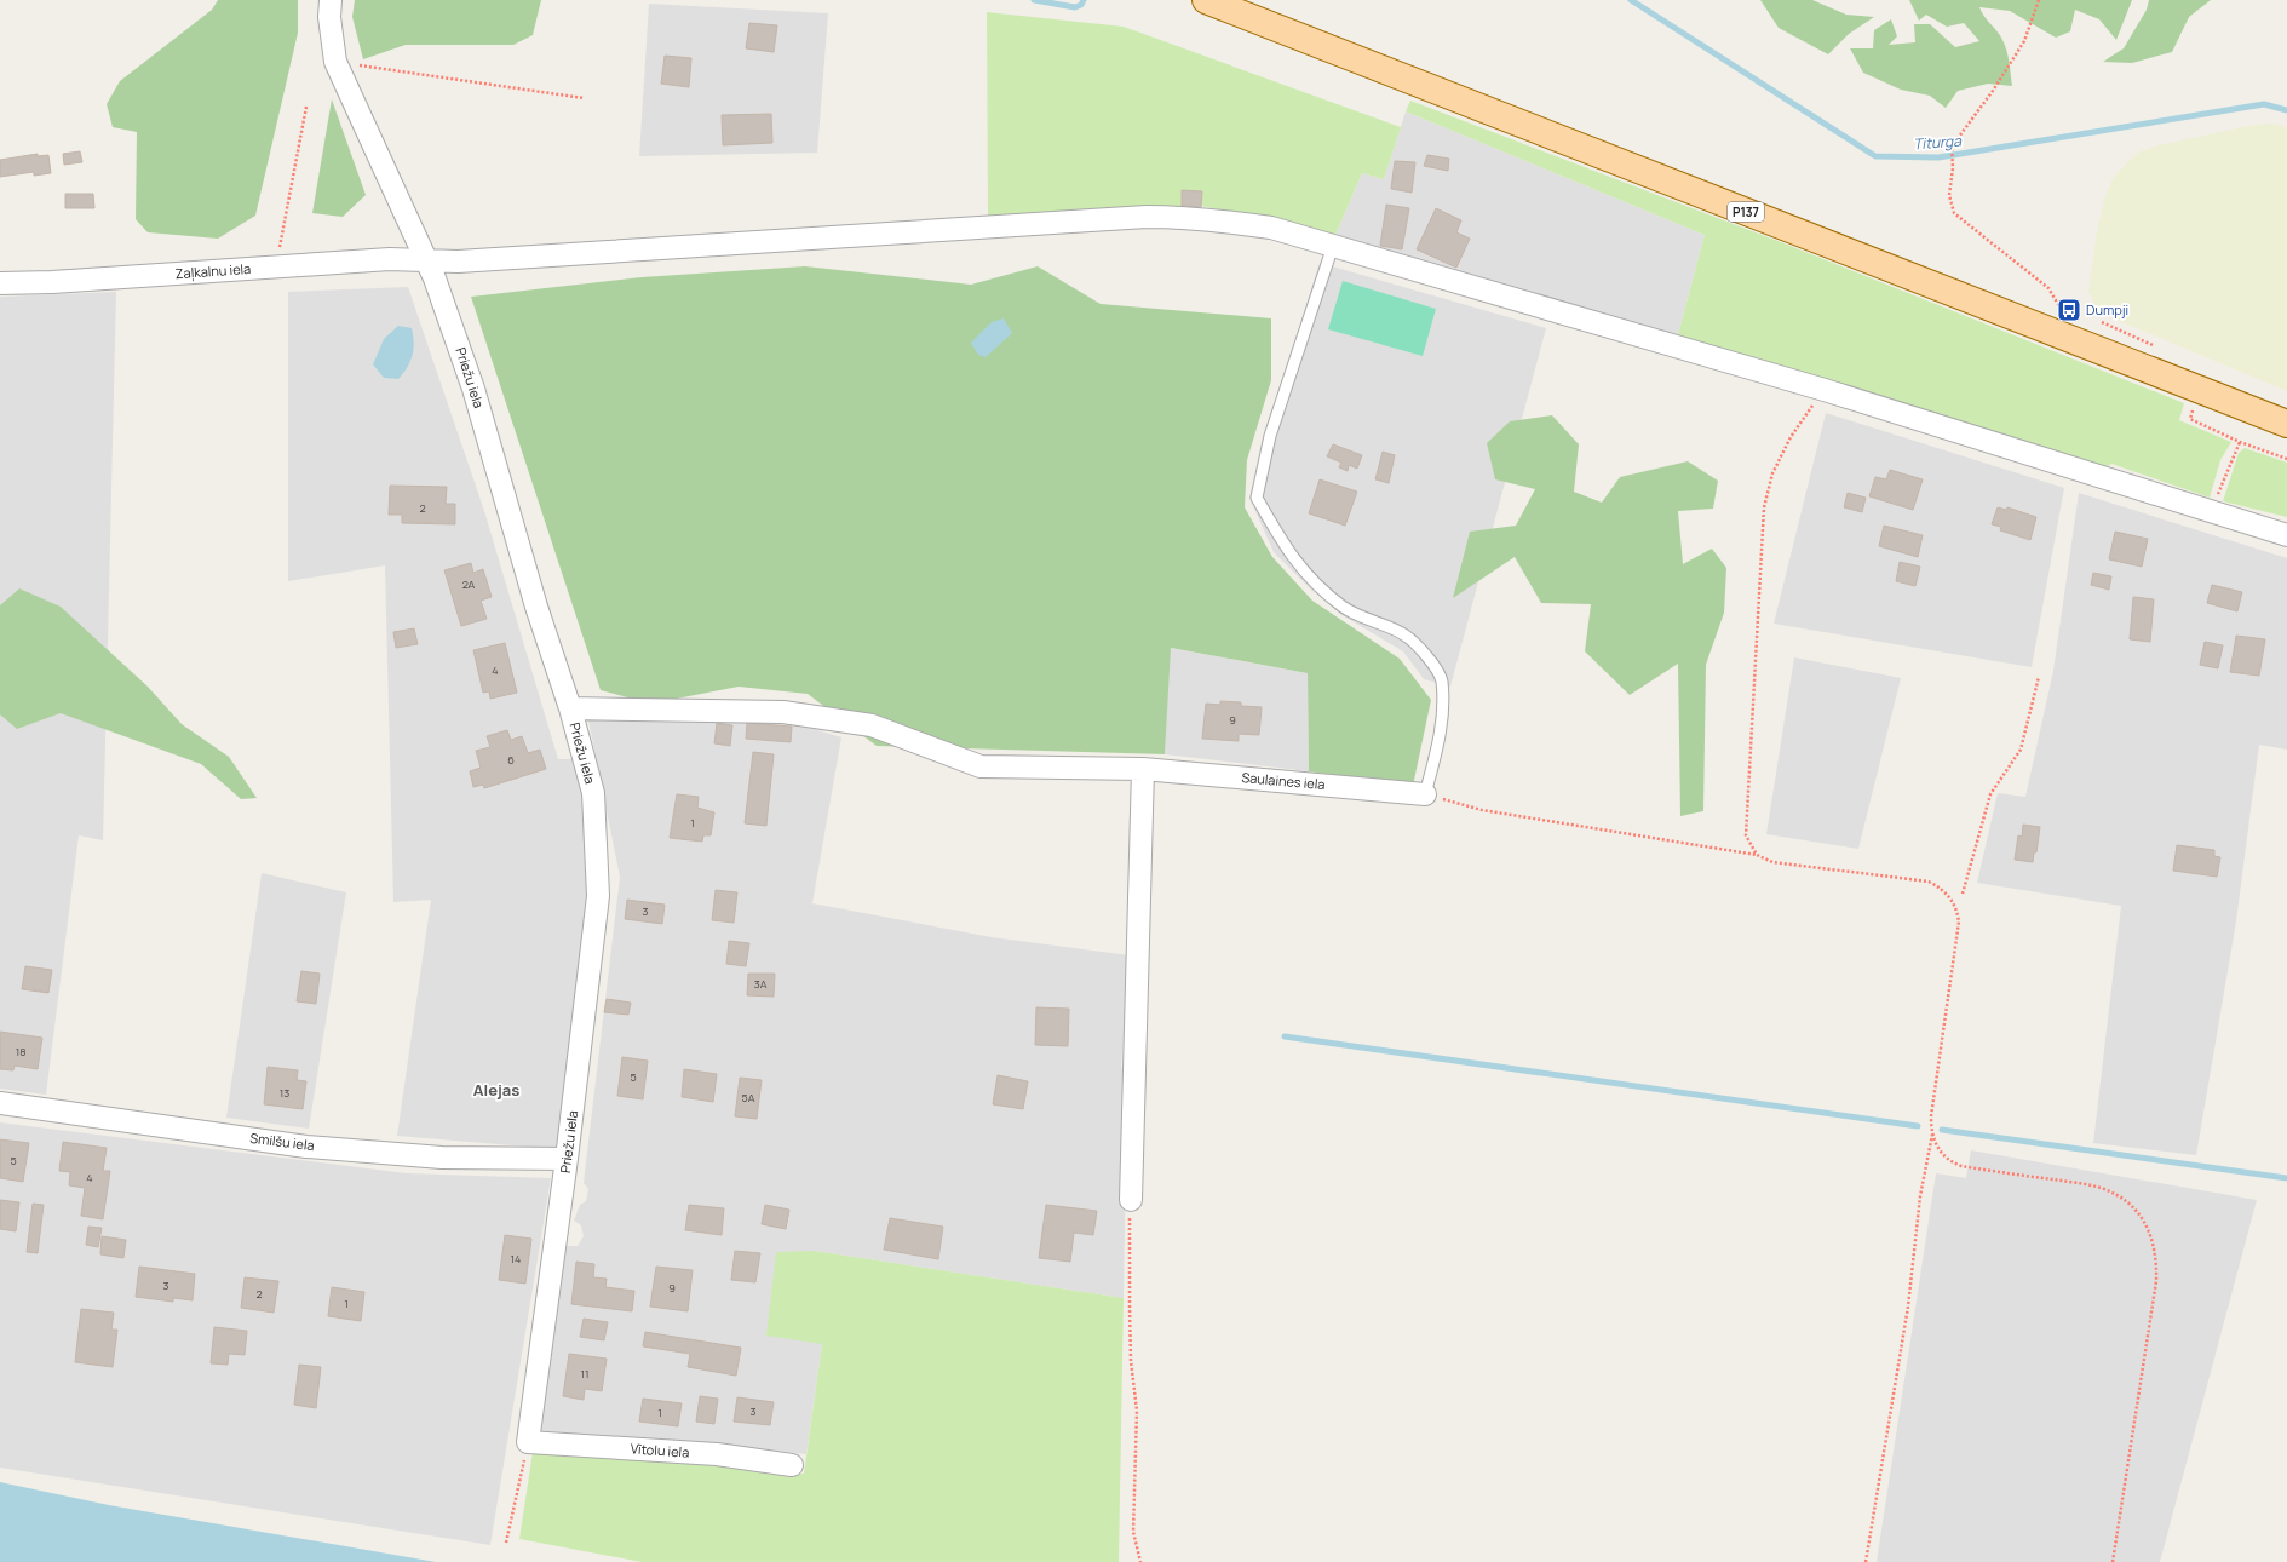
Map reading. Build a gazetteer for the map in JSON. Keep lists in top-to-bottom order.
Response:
{
  "streets": {
    "main road": ["P137"],
    "street": [
      "Zaļkalnu iela",
      "Priežu iela",
      "Saulaines iela",
      "Smilšu iela",
      "Vītolu iela"
    ]
  },
  "crossings": [
    ["Zaļkalnu iela", "Priežu iela"],
    ["Priežu iela", "Saulaines iela"],
    ["Priežu iela", "Smilšu iela"],
    ["Priežu iela", "Vītolu iela"]
  ],
  "districts": ["Alejas"],
  "water": ["Titurga"],
  "places": {
    "bus stop": ["Dumpji"]
  },
  "house_numbers": [
    "2",
    "2A",
    "4",
    "9",
    "6",
    "1",
    "3",
    "3A",
    "18",
    "5",
    "13",
    "5A",
    "5",
    "4",
    "14",
    "3",
    "9",
    "2",
    "1",
    "11",
    "3",
    "1"
  ]
}
